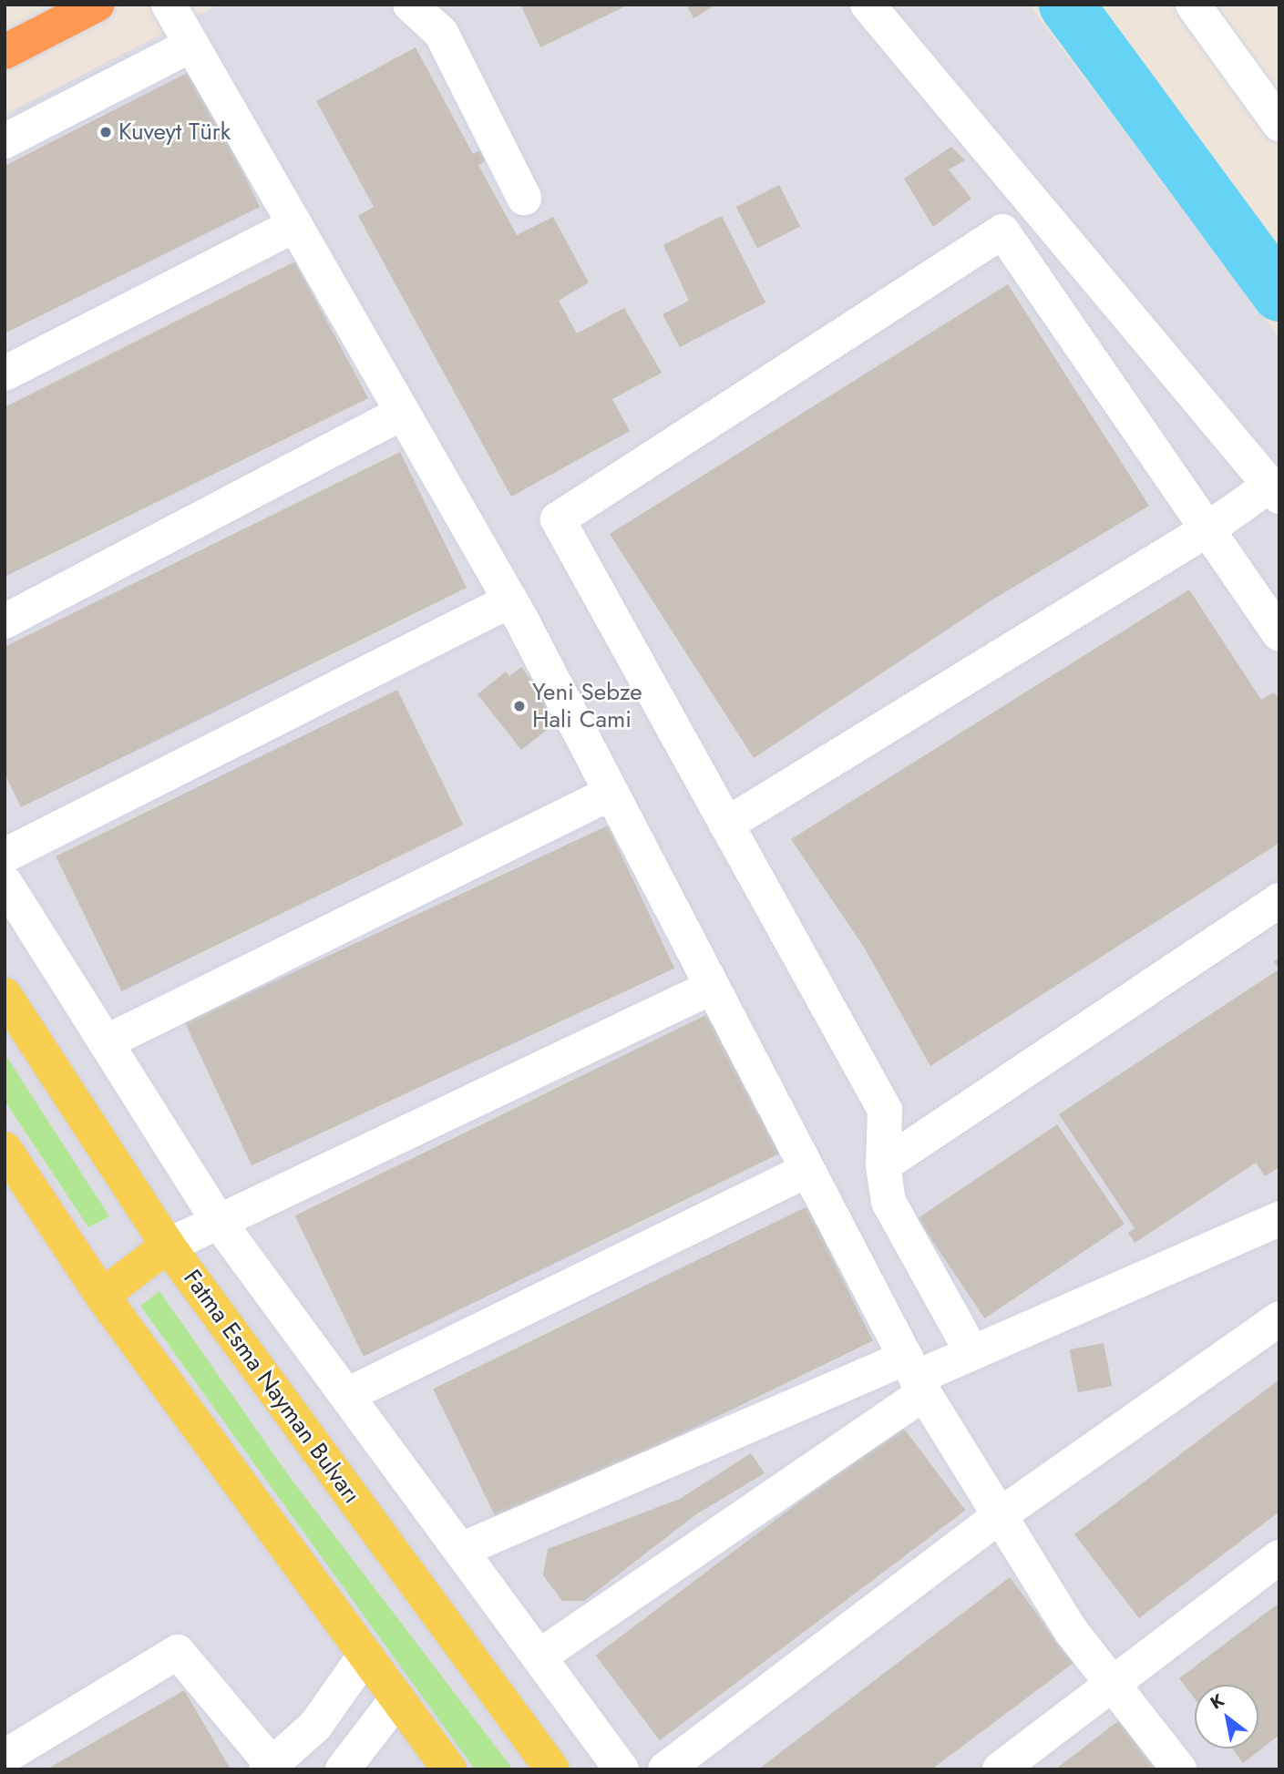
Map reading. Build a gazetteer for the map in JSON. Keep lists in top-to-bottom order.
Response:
{
  "streets": {
    "main road": ["Fatma Esma Nayman Bulvarı"]
  },
  "places": ["Kuveyt Türk", "Yeni Sebze Hali Cami"],
  "north": "top left"
}
